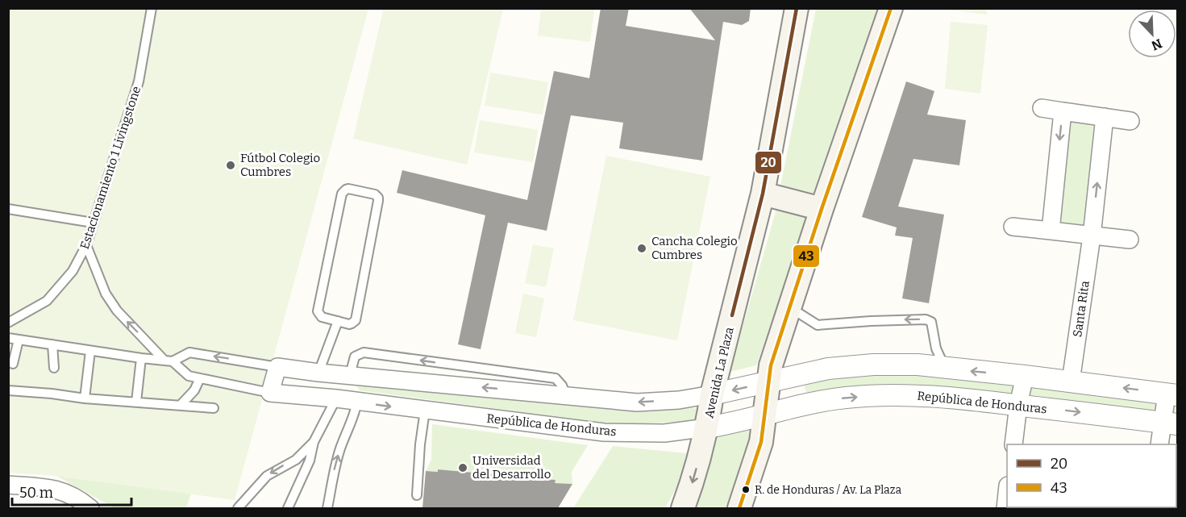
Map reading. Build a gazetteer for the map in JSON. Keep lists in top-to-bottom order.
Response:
{
  "streets": {
    "main road": ["Avenida La Plaza"],
    "street": ["Santa Rita", "República de Honduras"],
    "lane": ["Estacionamiento 1 Livingstone"]
  },
  "crossings": [
    ["Avenida La Plaza", "República de Honduras"]
  ],
  "places": [
    "Fútbol Colegio Cumbres",
    "Cancha Colegio Cumbres",
    "Universidad del Desarrollo",
    "R. de Honduras / Av. La Plaza"
  ],
  "lines": ["transit line 20", "transit line 43"],
  "legend": ["20", "43"],
  "scale_bar": "50 m",
  "north": "bottom right"
}
